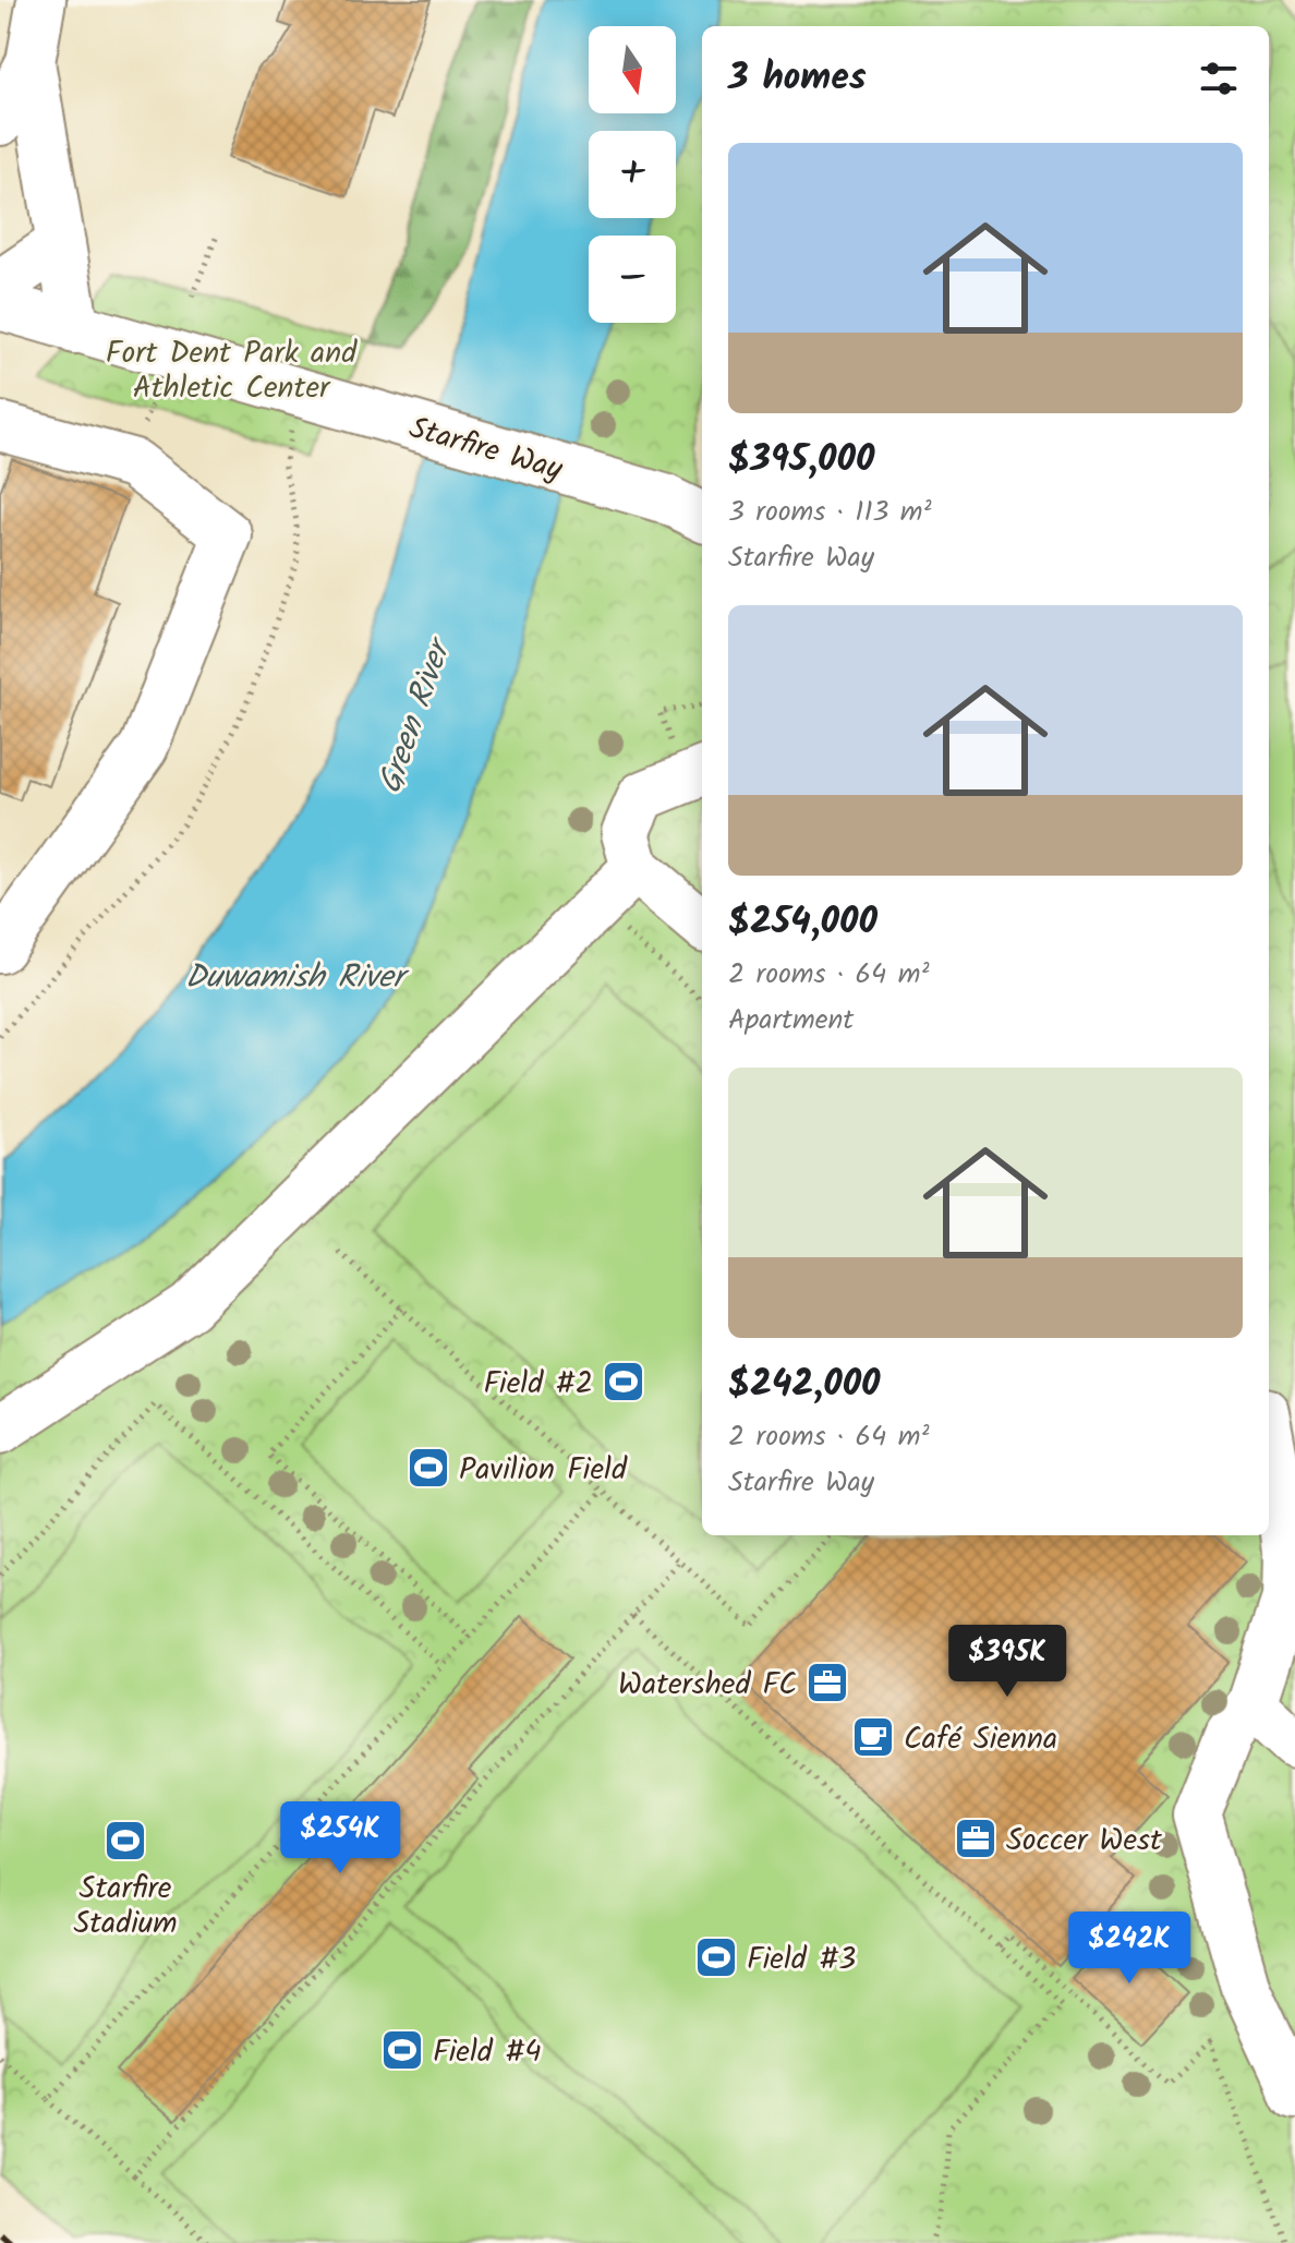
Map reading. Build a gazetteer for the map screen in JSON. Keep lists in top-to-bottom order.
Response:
{
  "streets": {
    "street": ["Starfire Way"]
  },
  "water": ["Green River", "Duwamish River"],
  "parks": ["Fort Dent Park and Athletic Center"],
  "places": {
    "sports": [
      "Field #2",
      "Pavilion Field",
      "Starfire Stadium",
      "Field #3",
      "Field #4"
    ],
    "office": ["Watershed FC", "Soccer West"],
    "cafe": ["Café Sienna"]
  },
  "north": "bottom",
  "page": {
    "map_buttons": ["+", "−"],
    "heading": "3 homes",
    "list": [
      {
        "name": "$395,000",
        "note": "3 rooms · 113 m² · Starfire Way"
      },
      {
        "name": "$254,000",
        "note": "2 rooms · 64 m² · Apartment"
      },
      {
        "name": "$242,000",
        "note": "2 rooms · 64 m² · Starfire Way"
      }
    ],
    "price": ["$395K", "$254K", "$242K"]
  }
}
